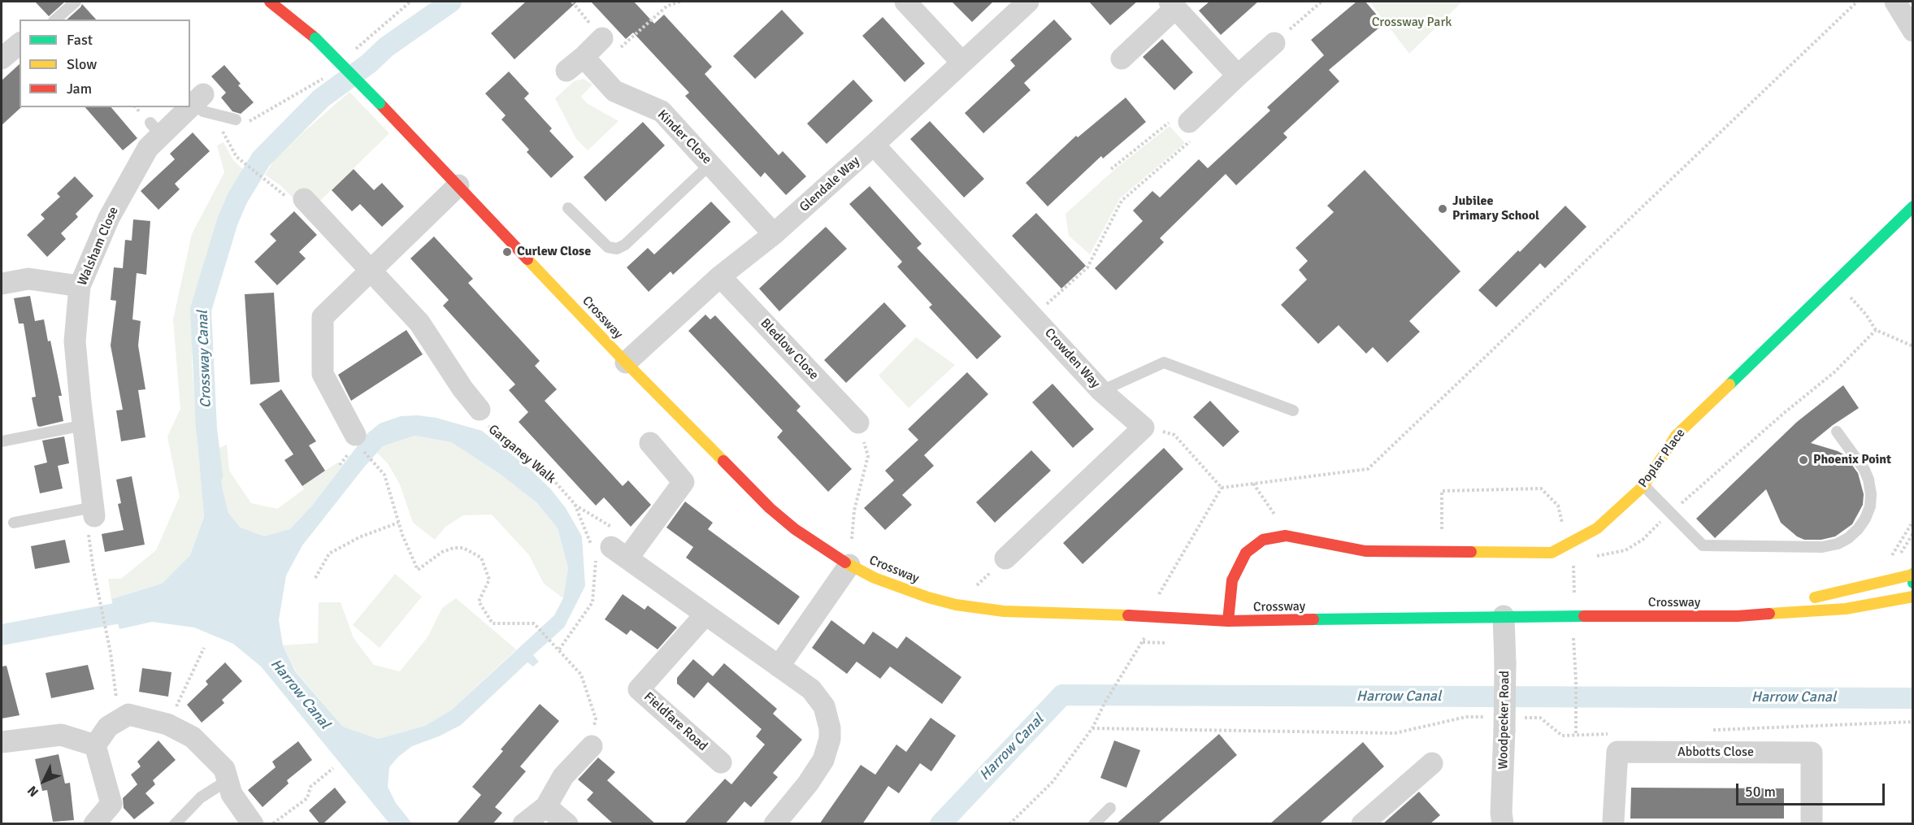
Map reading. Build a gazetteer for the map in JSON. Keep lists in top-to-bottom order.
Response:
{
  "streets": {
    "street": [
      "Kinder Close",
      "Glendale Way",
      "Walsham Close",
      "Crossway",
      "Bledlow Close",
      "Crowden Way",
      "Garganey Walk",
      "Poplar Place",
      "Woodpecker Road",
      "Fieldfare Road",
      "Abbotts Close"
    ]
  },
  "crossings": [
    ["Kinder Close", "Glendale Way"],
    ["Glendale Way", "Crossway"],
    ["Glendale Way", "Bledlow Close"],
    ["Glendale Way", "Crowden Way"],
    ["Crossway", "Poplar Place"],
    ["Crossway", "Woodpecker Road"]
  ],
  "water": ["Crossway Canal", "Harrow Canal"],
  "parks": ["Crossway Park"],
  "places": ["Jubilee Primary School", "Curlew Close", "Phoenix Point"],
  "legend": ["Fast", "Slow", "Jam"],
  "scale_bar": "50 m",
  "north": "bottom left"
}
